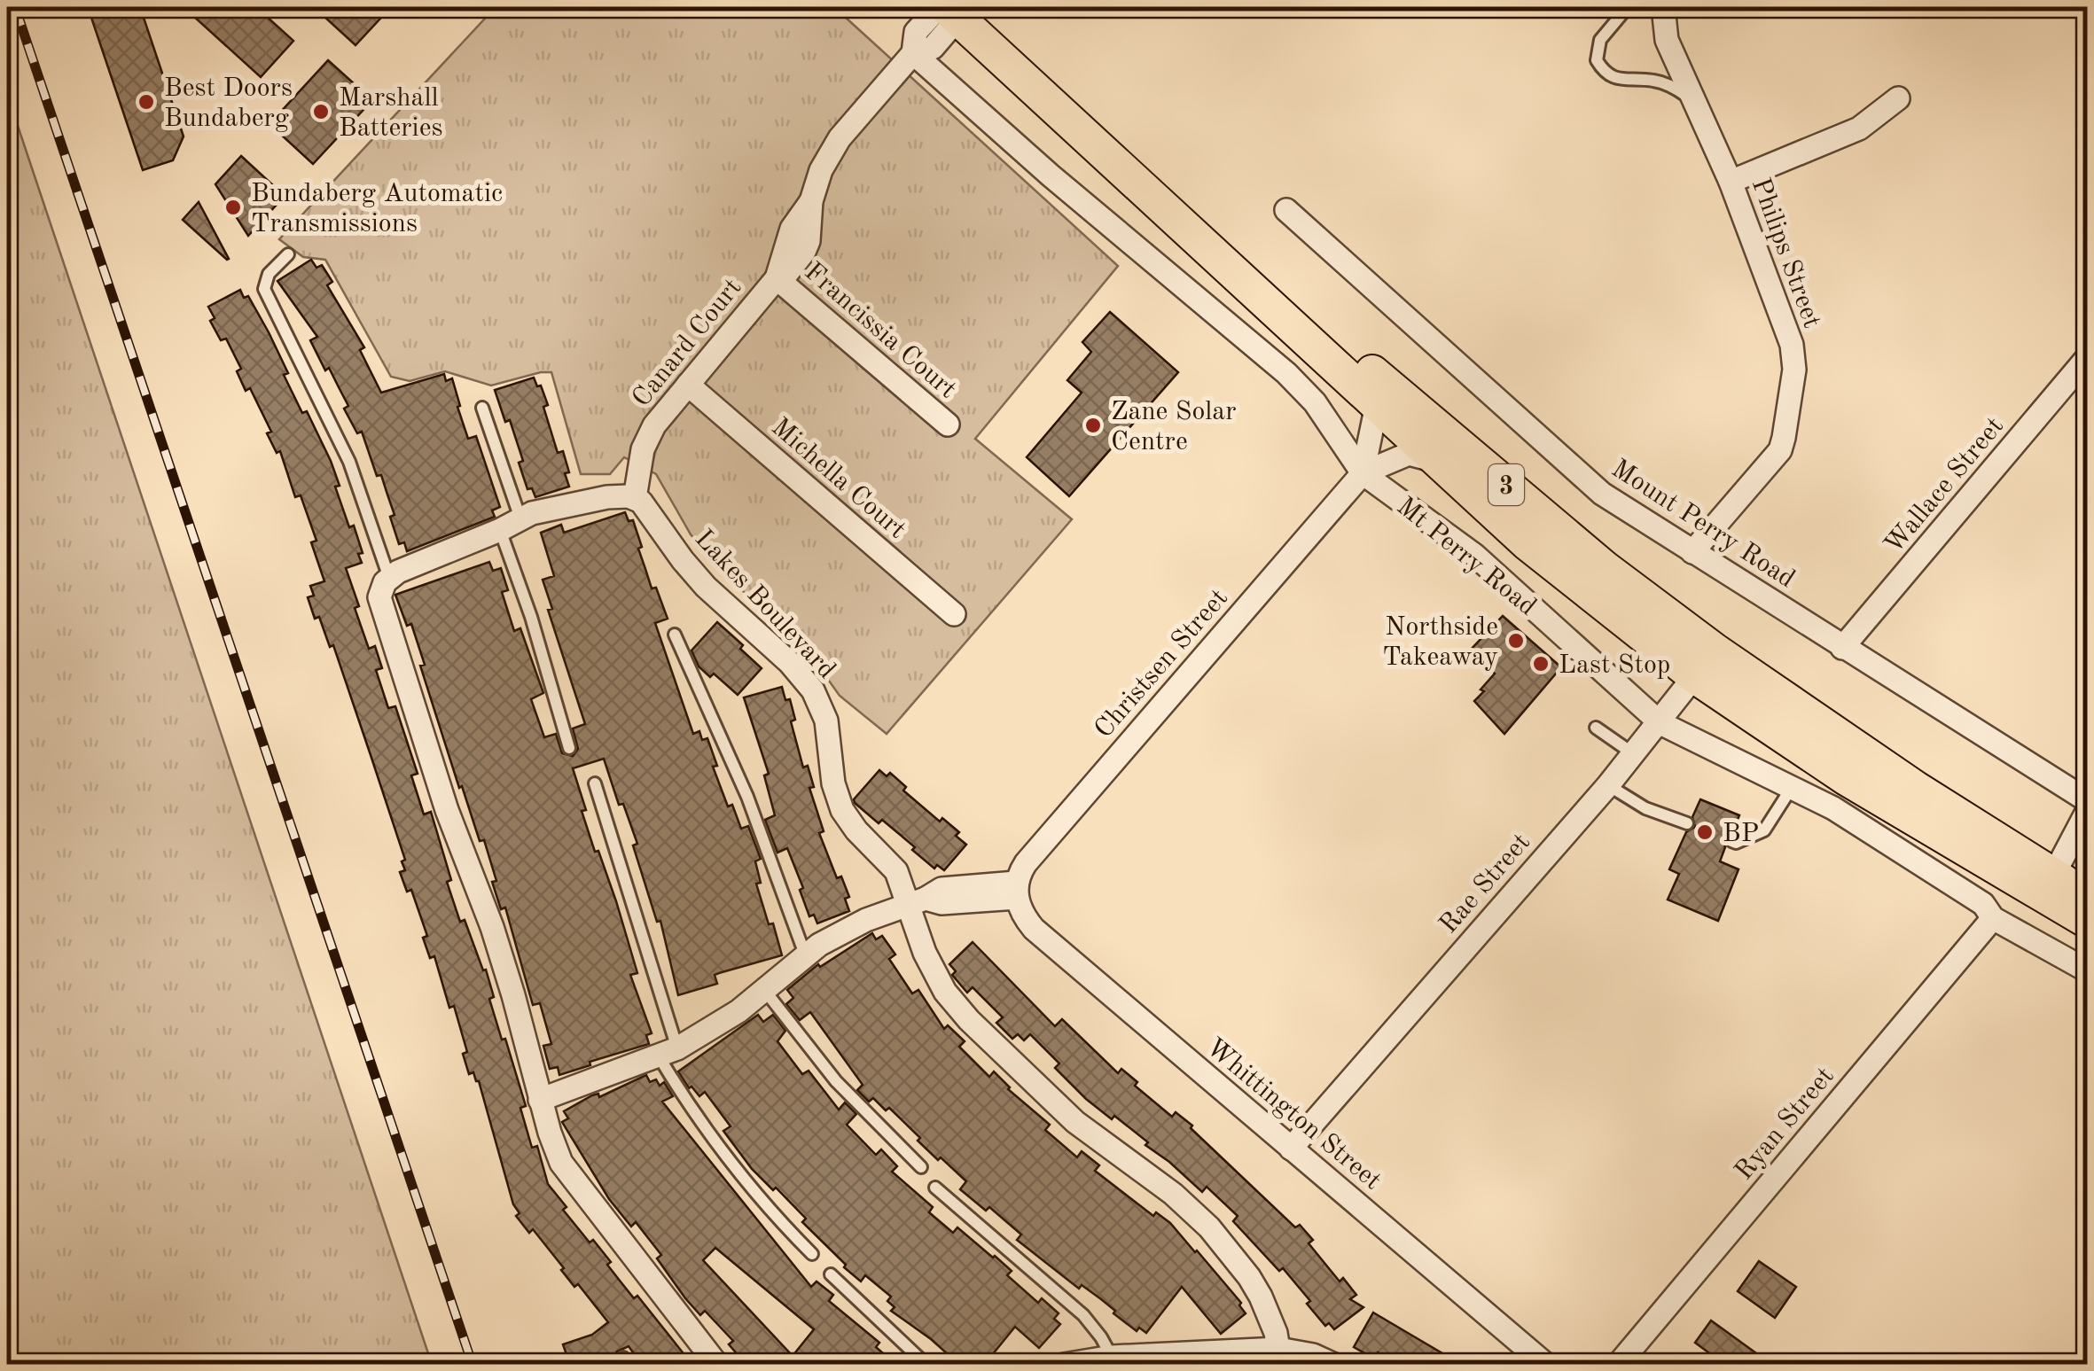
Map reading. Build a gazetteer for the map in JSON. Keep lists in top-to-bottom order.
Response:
{
  "streets": {
    "main road": ["3", "Mt Perry Road"],
    "street": [
      "Philips Street",
      "Francissia Court",
      "Canard Court",
      "Michella Court",
      "Wallace Street",
      "Mount Perry Road",
      "Lakes Boulevard",
      "Christsen Street",
      "Rae Street",
      "Whittington Street",
      "Ryan Street"
    ]
  },
  "crossings": [
    ["Philips Street", "Mount Perry Road"],
    ["Francissia Court", "Canard Court"],
    ["Canard Court", "Michella Court"],
    ["Canard Court", "Lakes Boulevard"],
    ["Wallace Street", "Mount Perry Road"],
    ["Mt Perry Road", "Christsen Street"],
    ["Mt Perry Road", "Rae Street"],
    ["Mt Perry Road", "Ryan Street"],
    ["Christsen Street", "Whittington Street"],
    ["Rae Street", "Whittington Street"]
  ],
  "places": [
    "Best Doors Bundaberg",
    "Marshall Batteries",
    "Bundaberg Automatic Transmissions",
    "Zane Solar Centre",
    "Northside Takeaway",
    "Last Stop",
    "BP"
  ]
}
